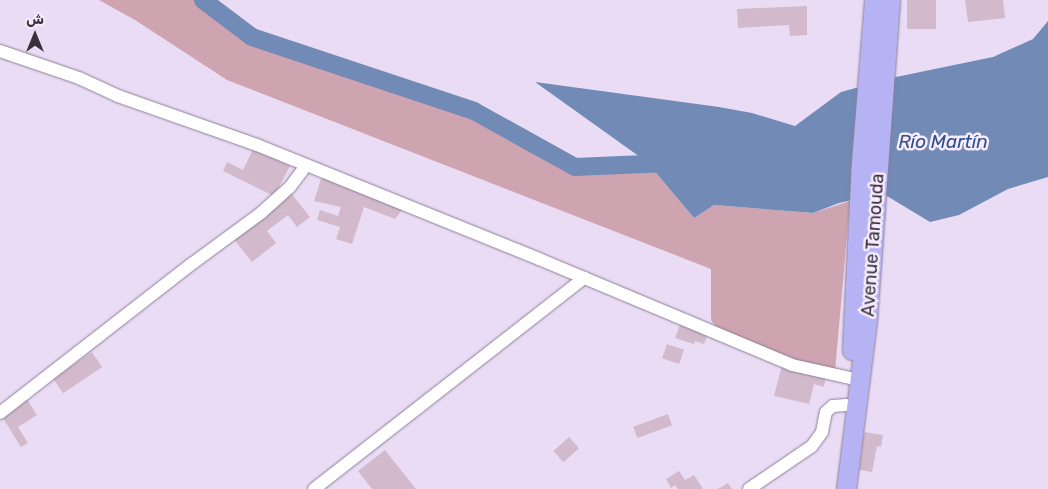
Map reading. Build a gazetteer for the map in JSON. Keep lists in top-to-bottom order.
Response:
{
  "streets": {
    "highway": ["Avenue Tamouda"]
  },
  "water": ["Río Martín"],
  "north": "top"
}
